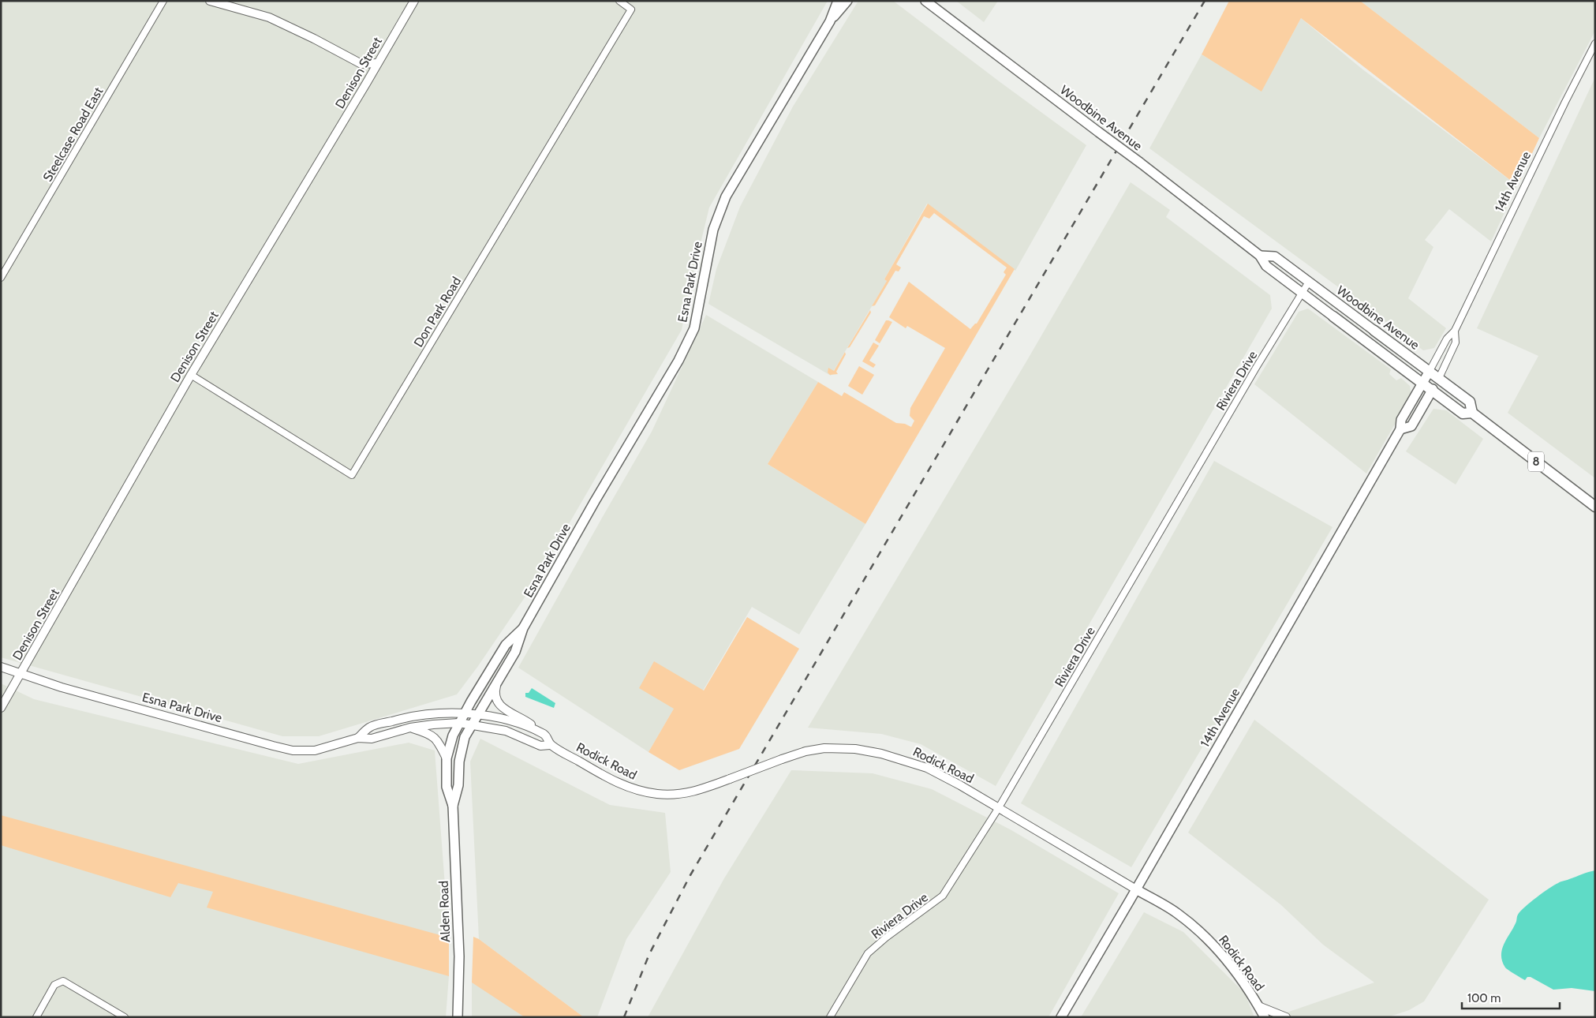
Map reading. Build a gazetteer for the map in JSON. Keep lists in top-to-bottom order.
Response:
{
  "streets": {
    "main road": [
      "Woodbine Avenue",
      "14th Avenue",
      "Esna Park Drive",
      "8",
      "Rodick Road",
      "Alden Road"
    ],
    "street": [
      "Denison Street",
      "Steelcase Road East",
      "Don Park Road",
      "Riviera Drive"
    ]
  },
  "crossings": [
    ["Denison Street", "Esna Park Drive"],
    ["Denison Street", "Don Park Road"],
    ["Woodbine Avenue", "14th Avenue"],
    ["Woodbine Avenue", "Riviera Drive"],
    ["14th Avenue", "Rodick Road"],
    ["Esna Park Drive", "Rodick Road"],
    ["Esna Park Drive", "Alden Road"],
    ["Riviera Drive", "Rodick Road"],
    ["Rodick Road", "Alden Road"]
  ],
  "scale_bar": "100 m"
}
